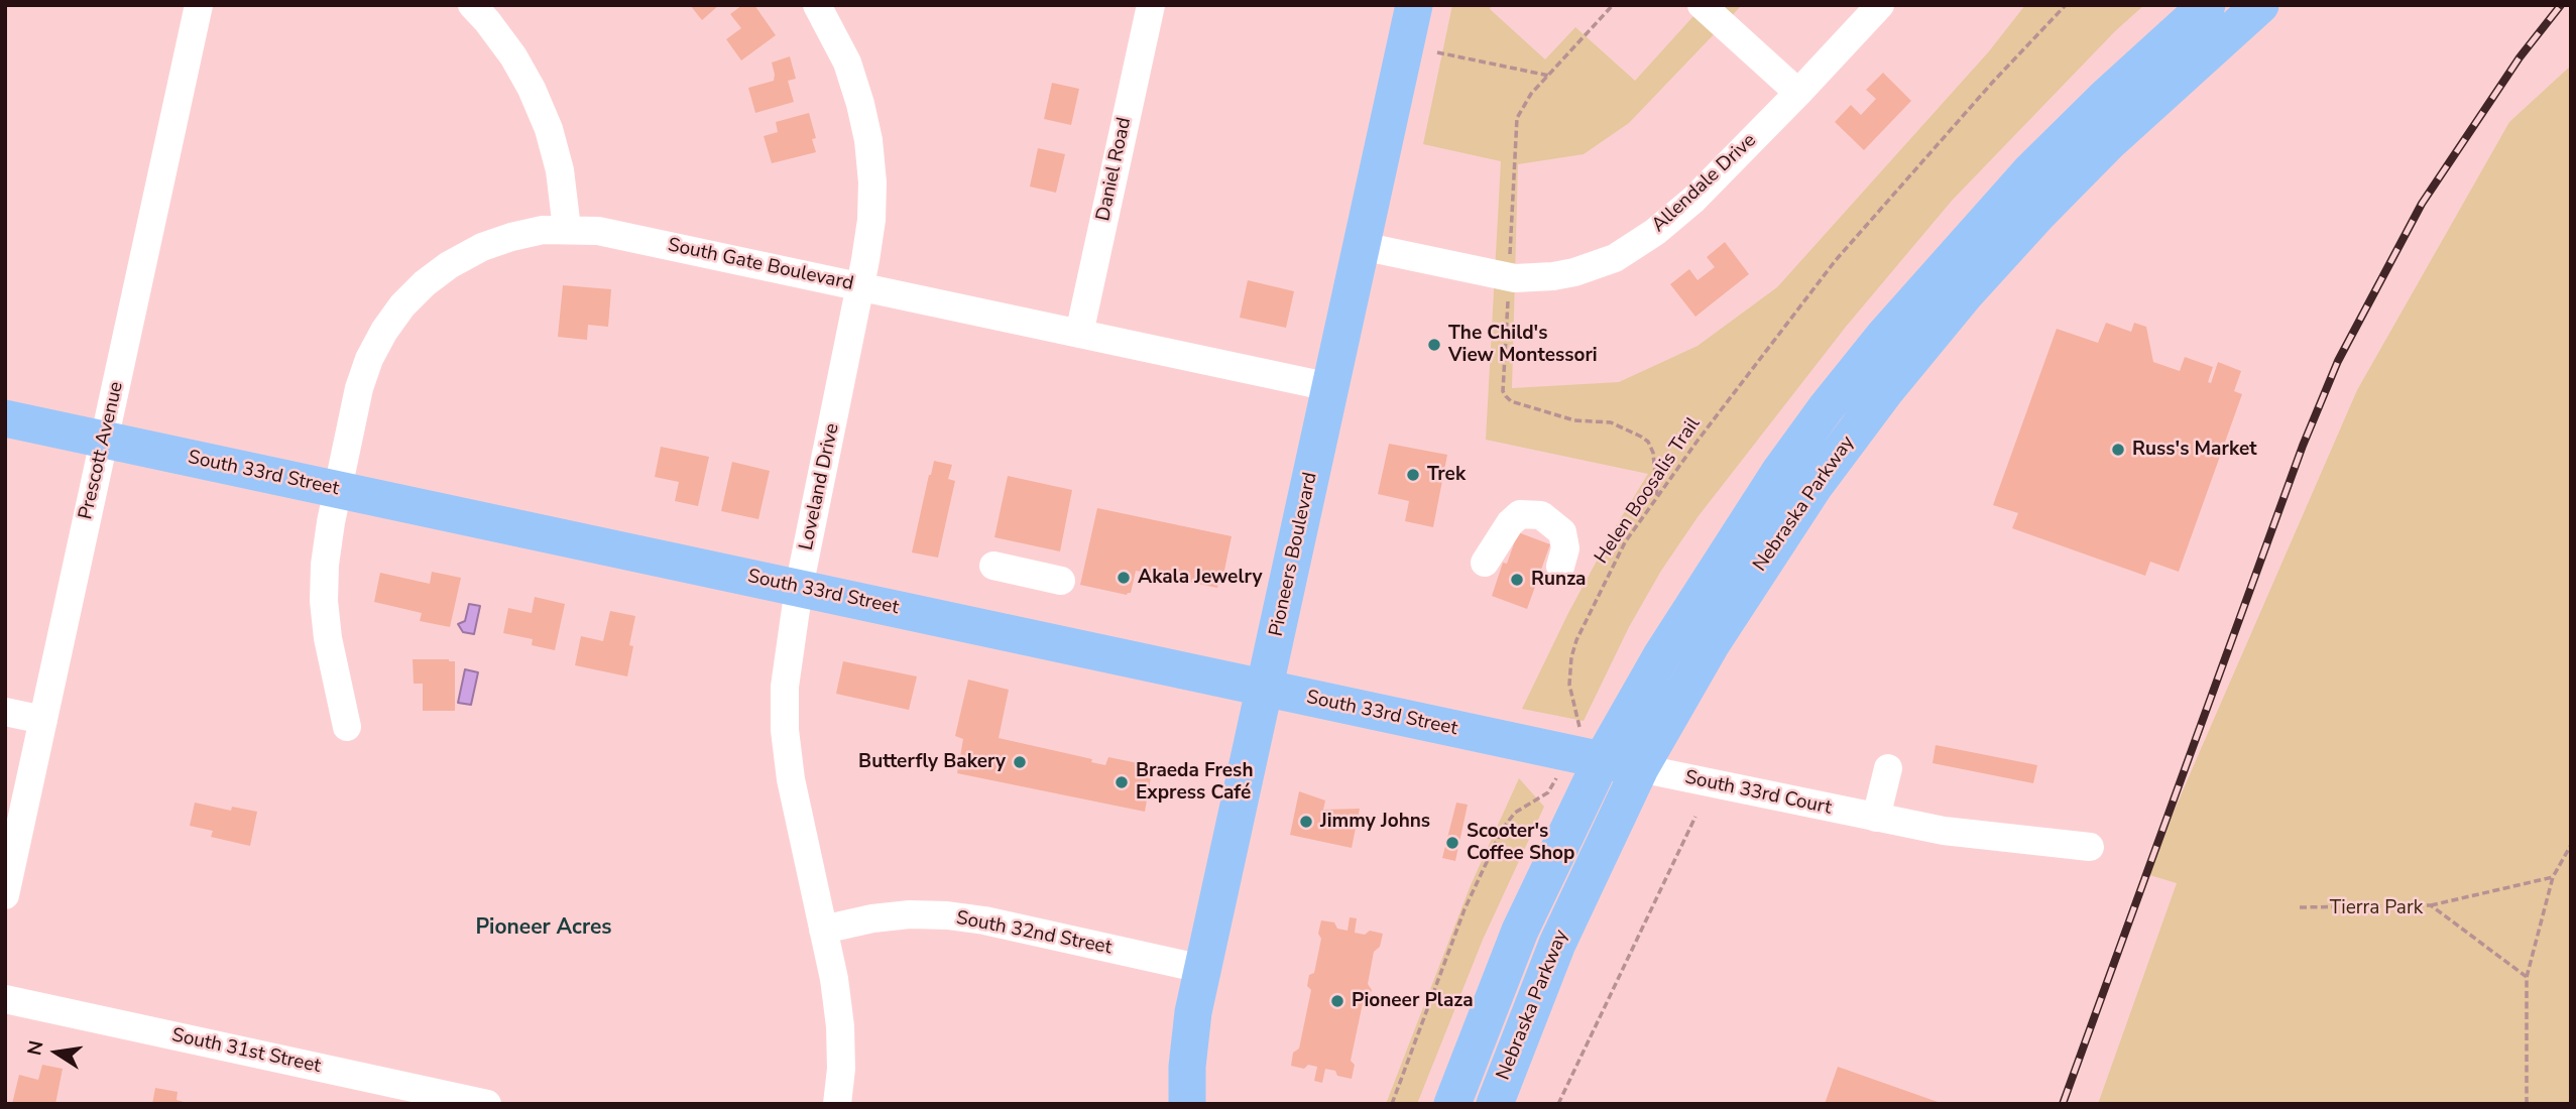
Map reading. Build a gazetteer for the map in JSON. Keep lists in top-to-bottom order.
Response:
{
  "streets": {
    "main road": ["South 33rd Street", "Nebraska Parkway", "Pioneers Boulevard"],
    "street": [
      "Daniel Road",
      "Allendale Drive",
      "South Gate Boulevard",
      "Prescott Avenue",
      "Loveland Drive",
      "South 33rd Court",
      "South 32nd Street",
      "South 31st Street"
    ],
    "path": ["Helen Boosalis Trail"]
  },
  "crossings": [
    ["Daniel Road", "South Gate Boulevard"],
    ["Allendale Drive", "Pioneers Boulevard"],
    ["South Gate Boulevard", "South 33rd Street"],
    ["South Gate Boulevard", "Loveland Drive"],
    ["South Gate Boulevard", "Pioneers Boulevard"],
    ["Prescott Avenue", "South 33rd Street"],
    ["South 33rd Street", "Loveland Drive"],
    ["South 33rd Street", "Helen Boosalis Trail"],
    ["South 33rd Street", "Nebraska Parkway"],
    ["South 33rd Street", "Pioneers Boulevard"],
    ["South 33rd Street", "South 33rd Court"],
    ["Loveland Drive", "South 32nd Street"],
    ["Helen Boosalis Trail", "Nebraska Parkway"],
    ["Nebraska Parkway", "South 33rd Court"],
    ["Pioneers Boulevard", "South 32nd Street"]
  ],
  "districts": ["Pioneer Acres"],
  "parks": ["Tierra Park"],
  "places": [
    "The Child's View Montessori",
    "Russ's Market",
    "Trek",
    "Akala Jewelry",
    "Runza",
    "Butterfly Bakery",
    "Braeda Fresh Express Café",
    "Jimmy Johns",
    "Scooter's Coffee Shop",
    "Pioneer Plaza"
  ],
  "north": "left"
}
